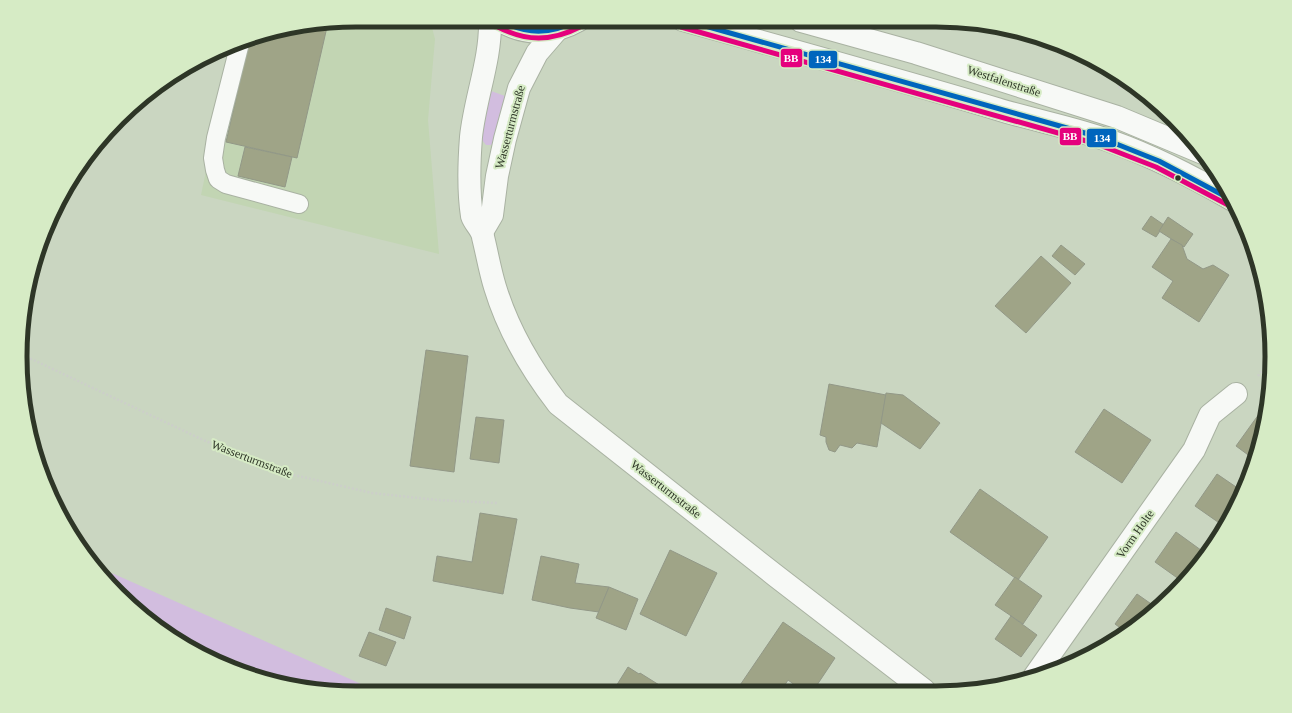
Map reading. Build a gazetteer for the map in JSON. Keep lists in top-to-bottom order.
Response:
{
  "streets": {
    "street": ["Westfalenstraße", "Wasserturmstraße", "Vorm Holte"]
  },
  "lines": ["transit line 134", "transit line BB"]
}
